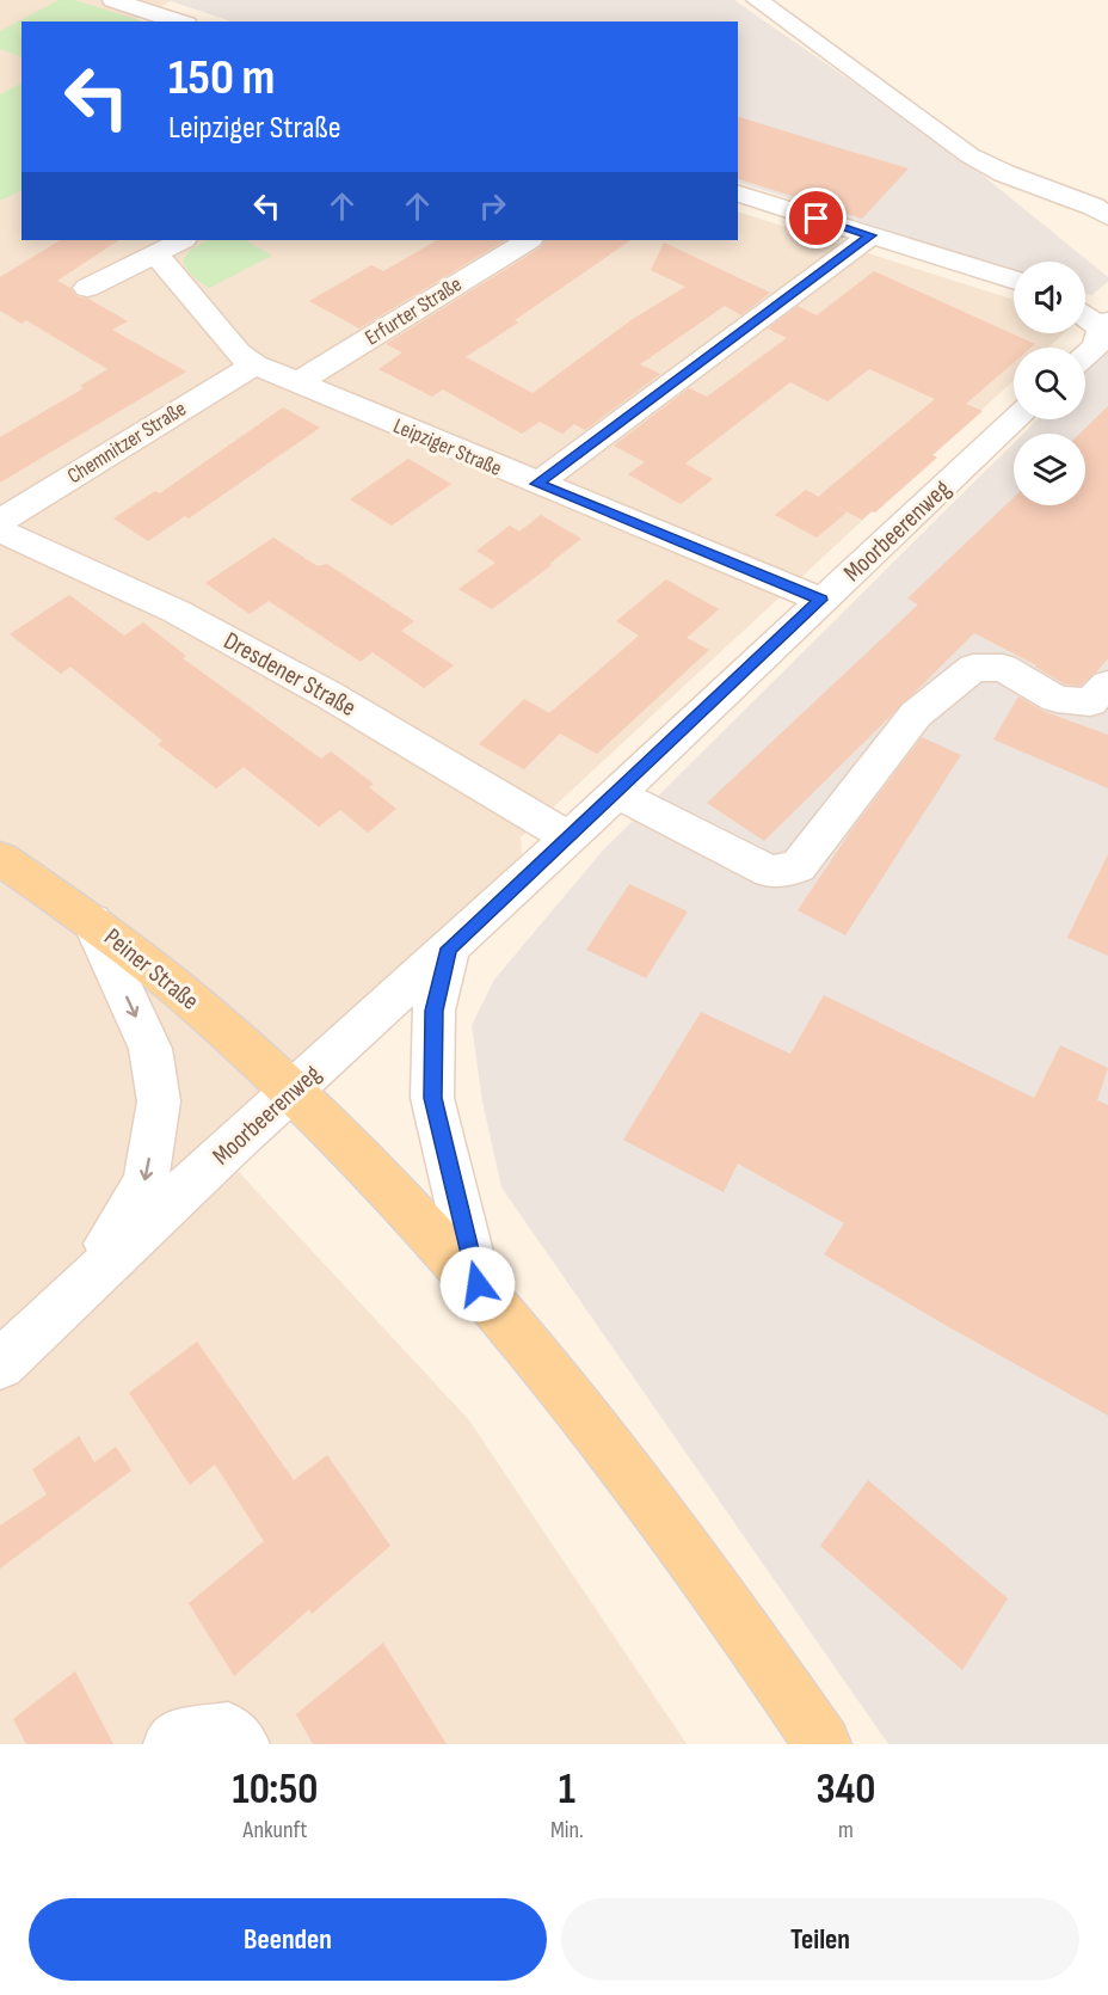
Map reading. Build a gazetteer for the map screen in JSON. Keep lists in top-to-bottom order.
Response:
{
  "streets": {
    "main road": ["Peiner Straße"],
    "street": [
      "Erfurter Straße",
      "Chemnitzer Straße",
      "Leipziger Straße",
      "Moorbeerenweg",
      "Dresdener Straße"
    ]
  },
  "crossings": [
    ["Erfurter Straße", "Leipziger Straße"],
    ["Chemnitzer Straße", "Leipziger Straße"],
    ["Leipziger Straße", "Moorbeerenweg"],
    ["Moorbeerenweg", "Dresdener Straße"],
    ["Moorbeerenweg", "Peiner Straße"]
  ],
  "page": {
    "turn": ["150 m", "Leipziger Straße"],
    "eta": [
      "10:50",
      "Ankunft",
      "1",
      "Min.",
      "340",
      "m"
    ],
    "buttons": ["Beenden", "Teilen"]
  }
}
